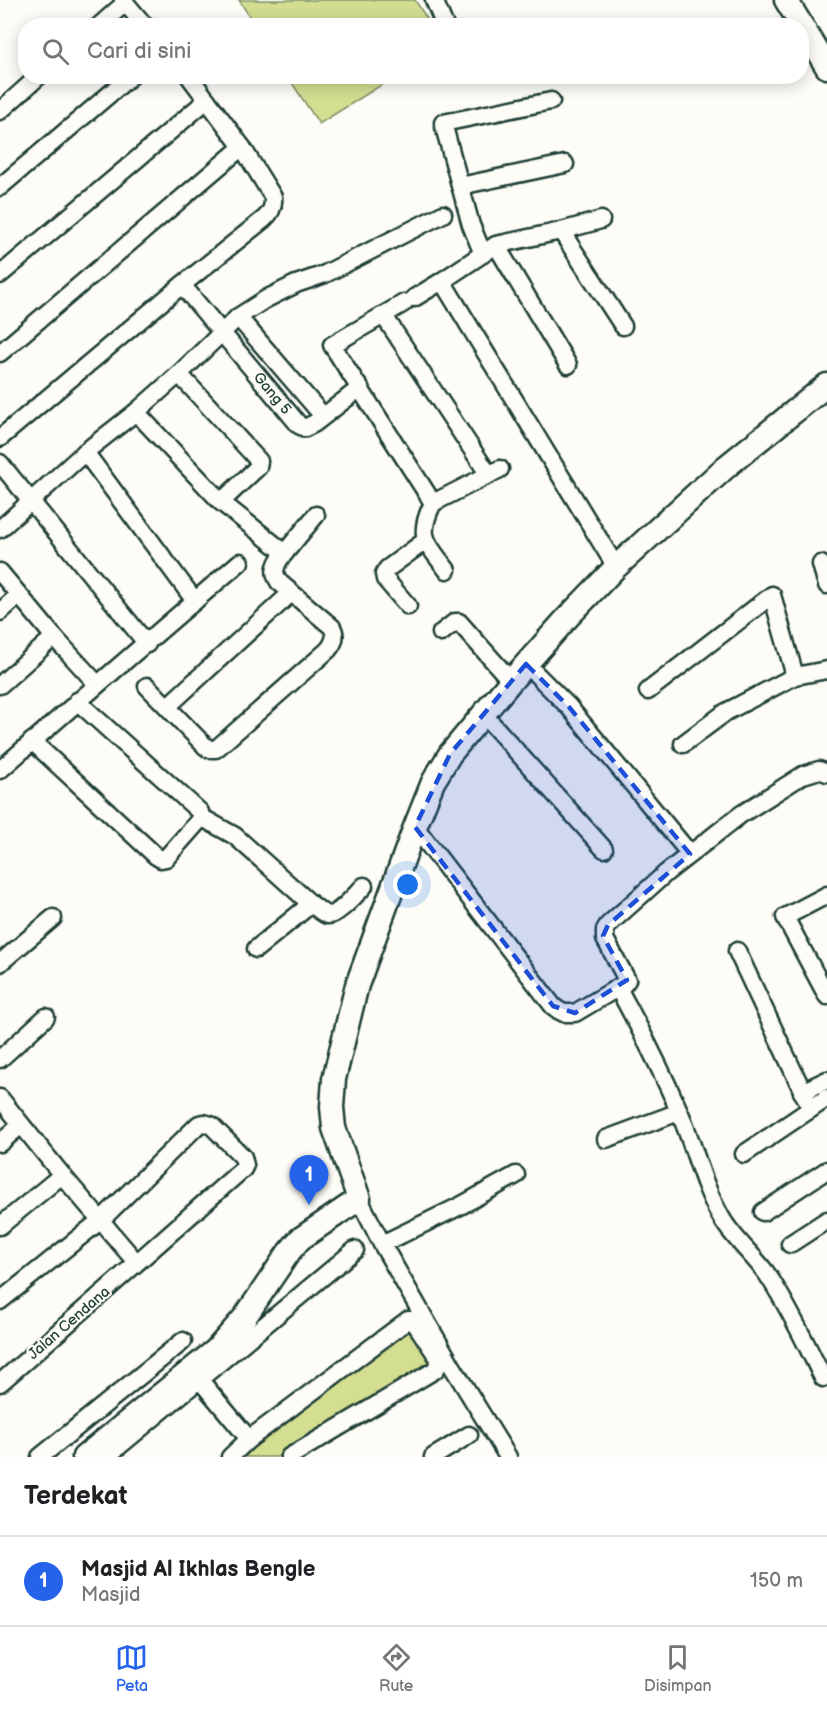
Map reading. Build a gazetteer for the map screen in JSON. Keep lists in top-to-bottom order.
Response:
{
  "streets": {
    "street": ["Gang 5", "Jalan Cendana"]
  },
  "page": {
    "search": "Cari di sini",
    "pins": "1",
    "heading": "Terdekat",
    "list": [
      {
        "mark": "1",
        "name": "Masjid Al Ikhlas Bengle",
        "note": "Masjid",
        "value": "150 m"
      }
    ],
    "nav": ["Peta", "Rute", "Disimpan"]
  }
}
